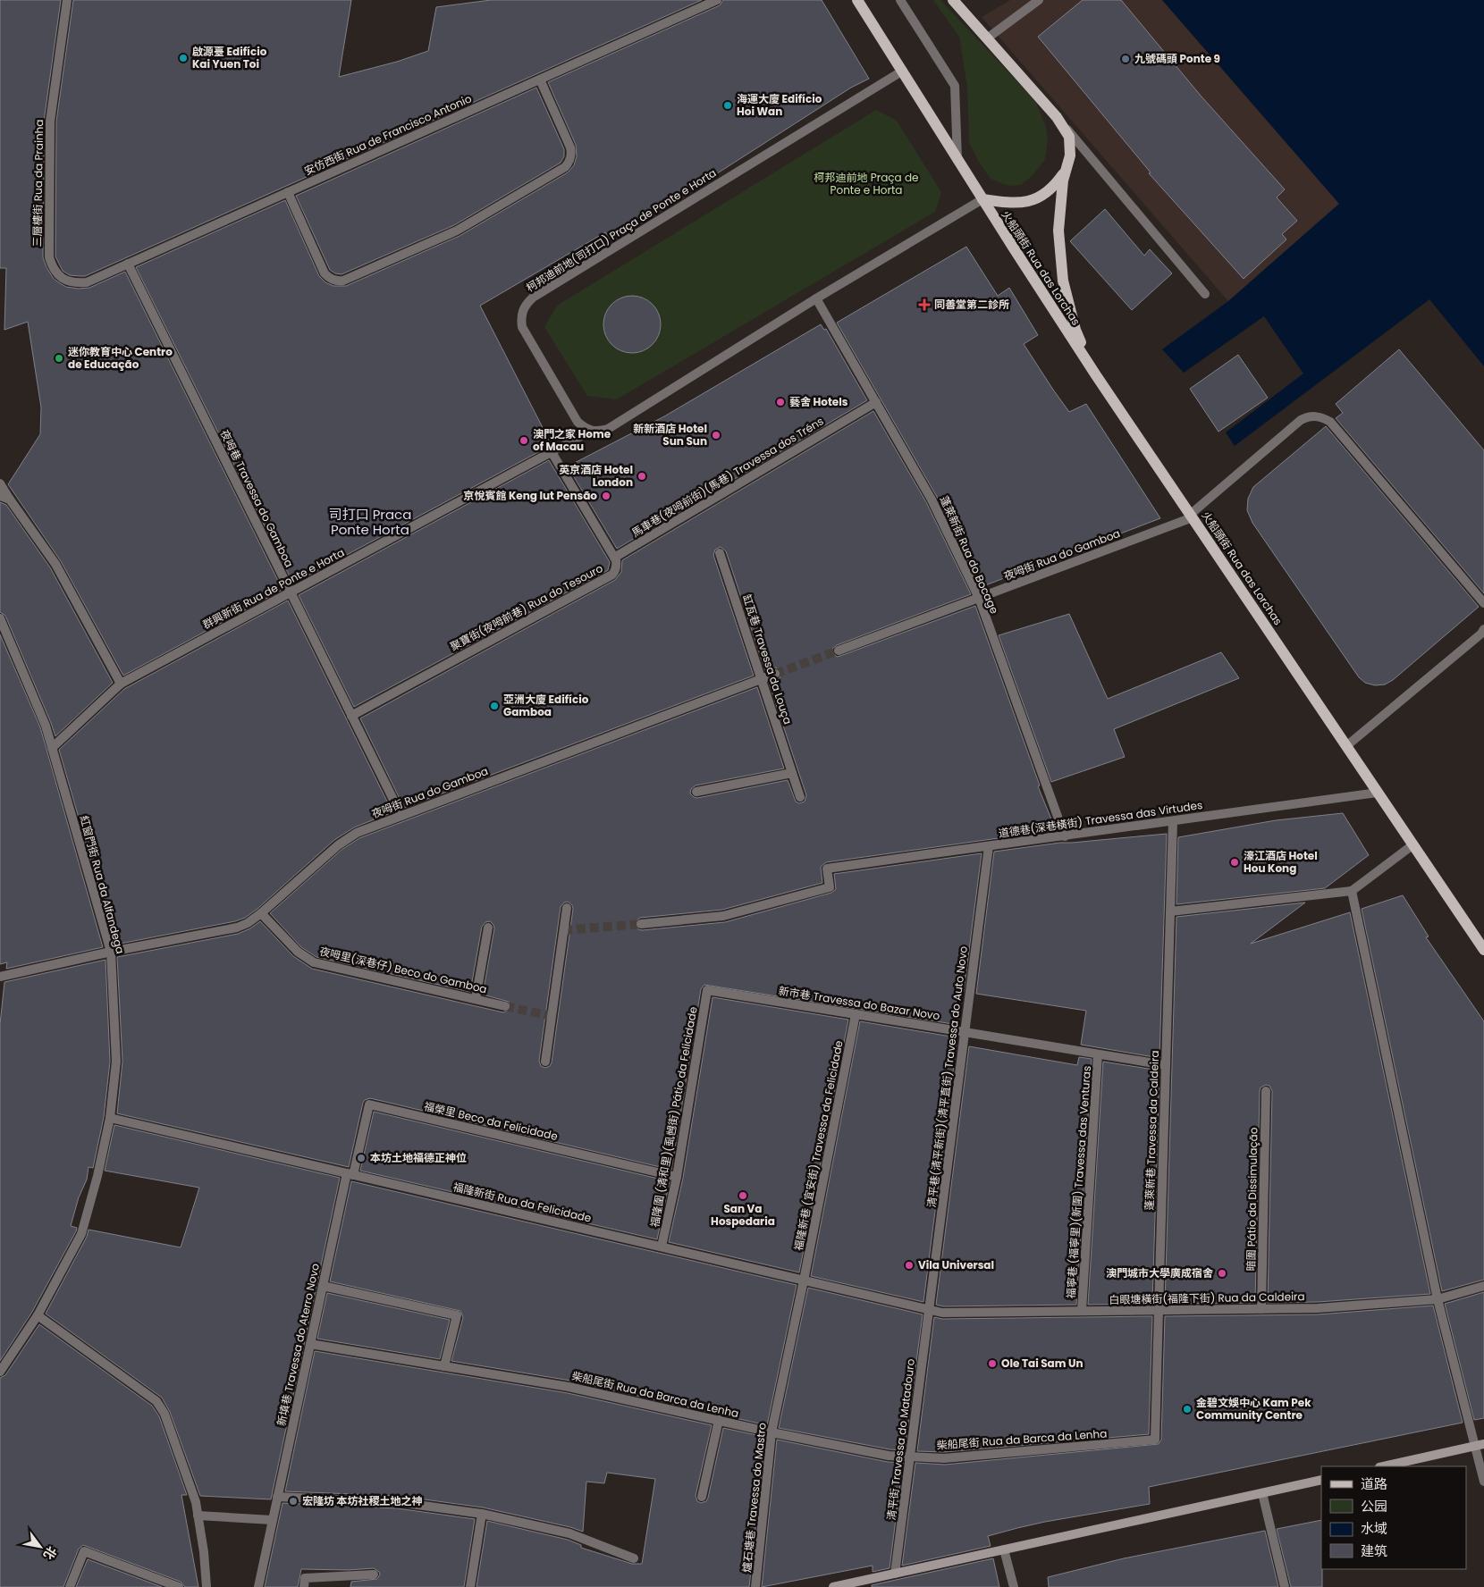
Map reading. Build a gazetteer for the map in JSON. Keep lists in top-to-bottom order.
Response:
{
  "streets": {
    "main road": ["火船頭街 Rua das Lorchas"],
    "street": [
      "安仿西街 Rua de Francisco Antonio",
      "三層樓街 Rua da Prainha",
      "柯邦迪前地(司打口) Praça de Ponte e Horta",
      "馬車巷(夜呣前街)(馬巷) Travessa dos Tréns",
      "夜呣巷 Travessa do Gamboa",
      "蓬萊新街 Rua do Bocage",
      "夜呣街 Rua do Gamboa",
      "群興新街 Rua de Ponte e Horta",
      "聚寶街(夜呣前巷) Rua do Tesouro",
      "缸瓦巷 Travessa da Louça",
      "道德巷(深巷橫街) Travessa das Virtudes",
      "紅窗門街 Rua da Alfandega",
      "夜呣里(深巷仔) Beco do Gamboa",
      "新市巷 Travessa do Bazar Novo",
      "清平巷(清平新街)(清平直街) Travessa do Auto Novo",
      "福隆圍 (清和里)(虱乸街) Pátio da Felicidade",
      "福榮里 Beco da Felicidade",
      "蓬萊新巷 Travessa da Caldeira",
      "福隆新巷 (宜安街) Travessa da Felicidade",
      "福寧巷 (福寧里)(新圍) Travessa das Venturas",
      "暗圍 Pátio da Dissimulação",
      "福隆新街 Rua da Felicidade",
      "白眼塘橫街(福隆下街) Rua da Caldeira",
      "新填巷 Travessa do Aterro Novo",
      "柴船尾街 Rua da Barca da Lenha",
      "清平街 Travessa do Matadouro",
      "爐石塘巷 Travessa do Mastro"
    ]
  },
  "crossings": [
    ["安仿西街 Rua de Francisco Antonio", "三層樓街 Rua da Prainha"],
    ["安仿西街 Rua de Francisco Antonio", "夜呣巷 Travessa do Gamboa"],
    ["柯邦迪前地(司打口) Praça de Ponte e Horta", "群興新街 Rua de Ponte e Horta"],
    ["火船頭街 Rua das Lorchas", "夜呣街 Rua do Gamboa"],
    ["火船頭街 Rua das Lorchas", "道德巷(深巷橫街) Travessa das Virtudes"],
    ["馬車巷(夜呣前街)(馬巷) Travessa dos Tréns", "蓬萊新街 Rua do Bocage"],
    ["馬車巷(夜呣前街)(馬巷) Travessa dos Tréns", "聚寶街(夜呣前巷) Rua do Tesouro"],
    ["夜呣巷 Travessa do Gamboa", "夜呣街 Rua do Gamboa"],
    ["夜呣巷 Travessa do Gamboa", "群興新街 Rua de Ponte e Horta"],
    ["夜呣巷 Travessa do Gamboa", "聚寶街(夜呣前巷) Rua do Tesouro"],
    ["蓬萊新街 Rua do Bocage", "夜呣街 Rua do Gamboa"],
    ["蓬萊新街 Rua do Bocage", "道德巷(深巷橫街) Travessa das Virtudes"],
    ["夜呣街 Rua do Gamboa", "缸瓦巷 Travessa da Louça"],
    ["夜呣街 Rua do Gamboa", "紅窗門街 Rua da Alfandega"],
    ["夜呣街 Rua do Gamboa", "夜呣里(深巷仔) Beco do Gamboa"],
    ["群興新街 Rua de Ponte e Horta", "聚寶街(夜呣前巷) Rua do Tesouro"],
    ["群興新街 Rua de Ponte e Horta", "紅窗門街 Rua da Alfandega"],
    ["道德巷(深巷橫街) Travessa das Virtudes", "清平巷(清平新街)(清平直街) Travessa do Auto Novo"],
    ["道德巷(深巷橫街) Travessa das Virtudes", "蓬萊新巷 Travessa da Caldeira"],
    ["紅窗門街 Rua da Alfandega", "福隆新街 Rua da Felicidade"],
    ["新市巷 Travessa do Bazar Novo", "清平巷(清平新街)(清平直街) Travessa do Auto Novo"],
    ["新市巷 Travessa do Bazar Novo", "福隆圍 (清和里)(虱乸街) Pátio da Felicidade"],
    ["新市巷 Travessa do Bazar Novo", "蓬萊新巷 Travessa da Caldeira"],
    ["新市巷 Travessa do Bazar Novo", "福隆新巷 (宜安街) Travessa da Felicidade"],
    ["新市巷 Travessa do Bazar Novo", "福寧巷 (福寧里)(新圍) Travessa das Venturas"],
    ["清平巷(清平新街)(清平直街) Travessa do Auto Novo", "福隆新街 Rua da Felicidade"],
    ["清平巷(清平新街)(清平直街) Travessa do Auto Novo", "白眼塘橫街(福隆下街) Rua da Caldeira"],
    ["清平巷(清平新街)(清平直街) Travessa do Auto Novo", "清平街 Travessa do Matadouro"],
    ["福隆圍 (清和里)(虱乸街) Pátio da Felicidade", "福榮里 Beco da Felicidade"],
    ["福隆圍 (清和里)(虱乸街) Pátio da Felicidade", "福隆新街 Rua da Felicidade"],
    ["福榮里 Beco da Felicidade", "福隆新街 Rua da Felicidade"],
    ["福榮里 Beco da Felicidade", "新填巷 Travessa do Aterro Novo"],
    ["蓬萊新巷 Travessa da Caldeira", "白眼塘橫街(福隆下街) Rua da Caldeira"],
    ["蓬萊新巷 Travessa da Caldeira", "柴船尾街 Rua da Barca da Lenha"],
    ["福隆新巷 (宜安街) Travessa da Felicidade", "福隆新街 Rua da Felicidade"],
    ["福隆新巷 (宜安街) Travessa da Felicidade", "爐石塘巷 Travessa do Mastro"],
    ["福寧巷 (福寧里)(新圍) Travessa das Venturas", "白眼塘橫街(福隆下街) Rua da Caldeira"],
    ["暗圍 Pátio da Dissimulação", "白眼塘橫街(福隆下街) Rua da Caldeira"],
    ["福隆新街 Rua da Felicidade", "白眼塘橫街(福隆下街) Rua da Caldeira"],
    ["福隆新街 Rua da Felicidade", "新填巷 Travessa do Aterro Novo"],
    ["福隆新街 Rua da Felicidade", "清平街 Travessa do Matadouro"],
    ["福隆新街 Rua da Felicidade", "爐石塘巷 Travessa do Mastro"],
    ["白眼塘橫街(福隆下街) Rua da Caldeira", "清平街 Travessa do Matadouro"],
    ["新填巷 Travessa do Aterro Novo", "柴船尾街 Rua da Barca da Lenha"],
    ["柴船尾街 Rua da Barca da Lenha", "清平街 Travessa do Matadouro"],
    ["柴船尾街 Rua da Barca da Lenha", "爐石塘巷 Travessa do Mastro"]
  ],
  "districts": ["司打口 Praca Ponte Horta"],
  "parks": ["柯邦迪前地 Praça de Ponte e Horta"],
  "places": {
    "other": [
      "啟源臺 Edifício Kai Yuen Toi",
      "九號碼頭 Ponte 9",
      "海運大廈 Edifício Hoi Wan",
      "迷你教育中心 Centro de Educação",
      "藝舍 Hotels",
      "新新酒店 Hotel Sun Sun",
      "澳門之家 Home of Macau",
      "英京酒店 Hotel London",
      "京悅賓館 Keng Iut Pensão",
      "亞洲大廈 Edifício Gamboa",
      "濠江酒店 Hotel Hou Kong",
      "本坊土地福德正神位",
      "San Va Hospedaria",
      "Vila Universal",
      "澳門城市大學廣成宿舍",
      "Ole Tai Sam Un",
      "金碧文娛中心 Kam Pek Community Centre",
      "宏隆坊 本坊社稷土地之神"
    ],
    "health": ["同善堂第二診所"]
  },
  "legend": [
    "道路",
    "公园",
    "水域",
    "建筑"
  ],
  "north": "bottom right"
}
